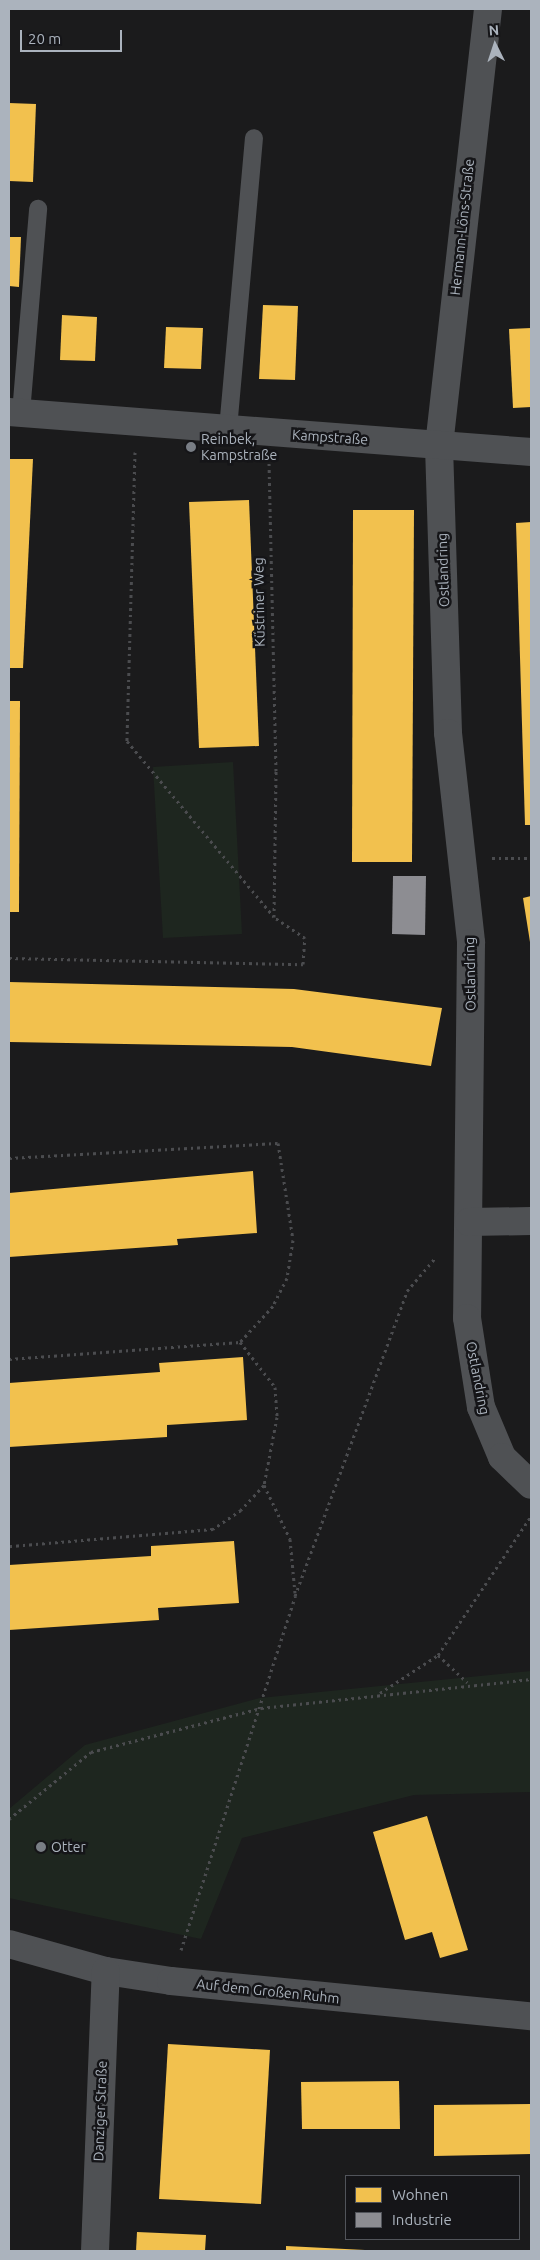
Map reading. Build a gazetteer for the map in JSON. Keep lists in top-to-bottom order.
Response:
{
  "streets": {
    "street": [
      "Hermann-Löns-Straße",
      "Kampstraße",
      "Ostlandring",
      "Auf dem Großen Ruhm",
      "Danziger Straße"
    ],
    "path": ["Küstriner Weg"]
  },
  "crossings": [
    ["Hermann-Löns-Straße", "Kampstraße"],
    ["Hermann-Löns-Straße", "Ostlandring"],
    ["Kampstraße", "Ostlandring"],
    ["Kampstraße", "Küstriner Weg"],
    ["Auf dem Großen Ruhm", "Danziger Straße"]
  ],
  "places": ["Reinbek, Kampstraße", "Otter"],
  "legend": ["Wohnen", "Industrie"],
  "scale_bar": "20 m",
  "north": "top"
}
